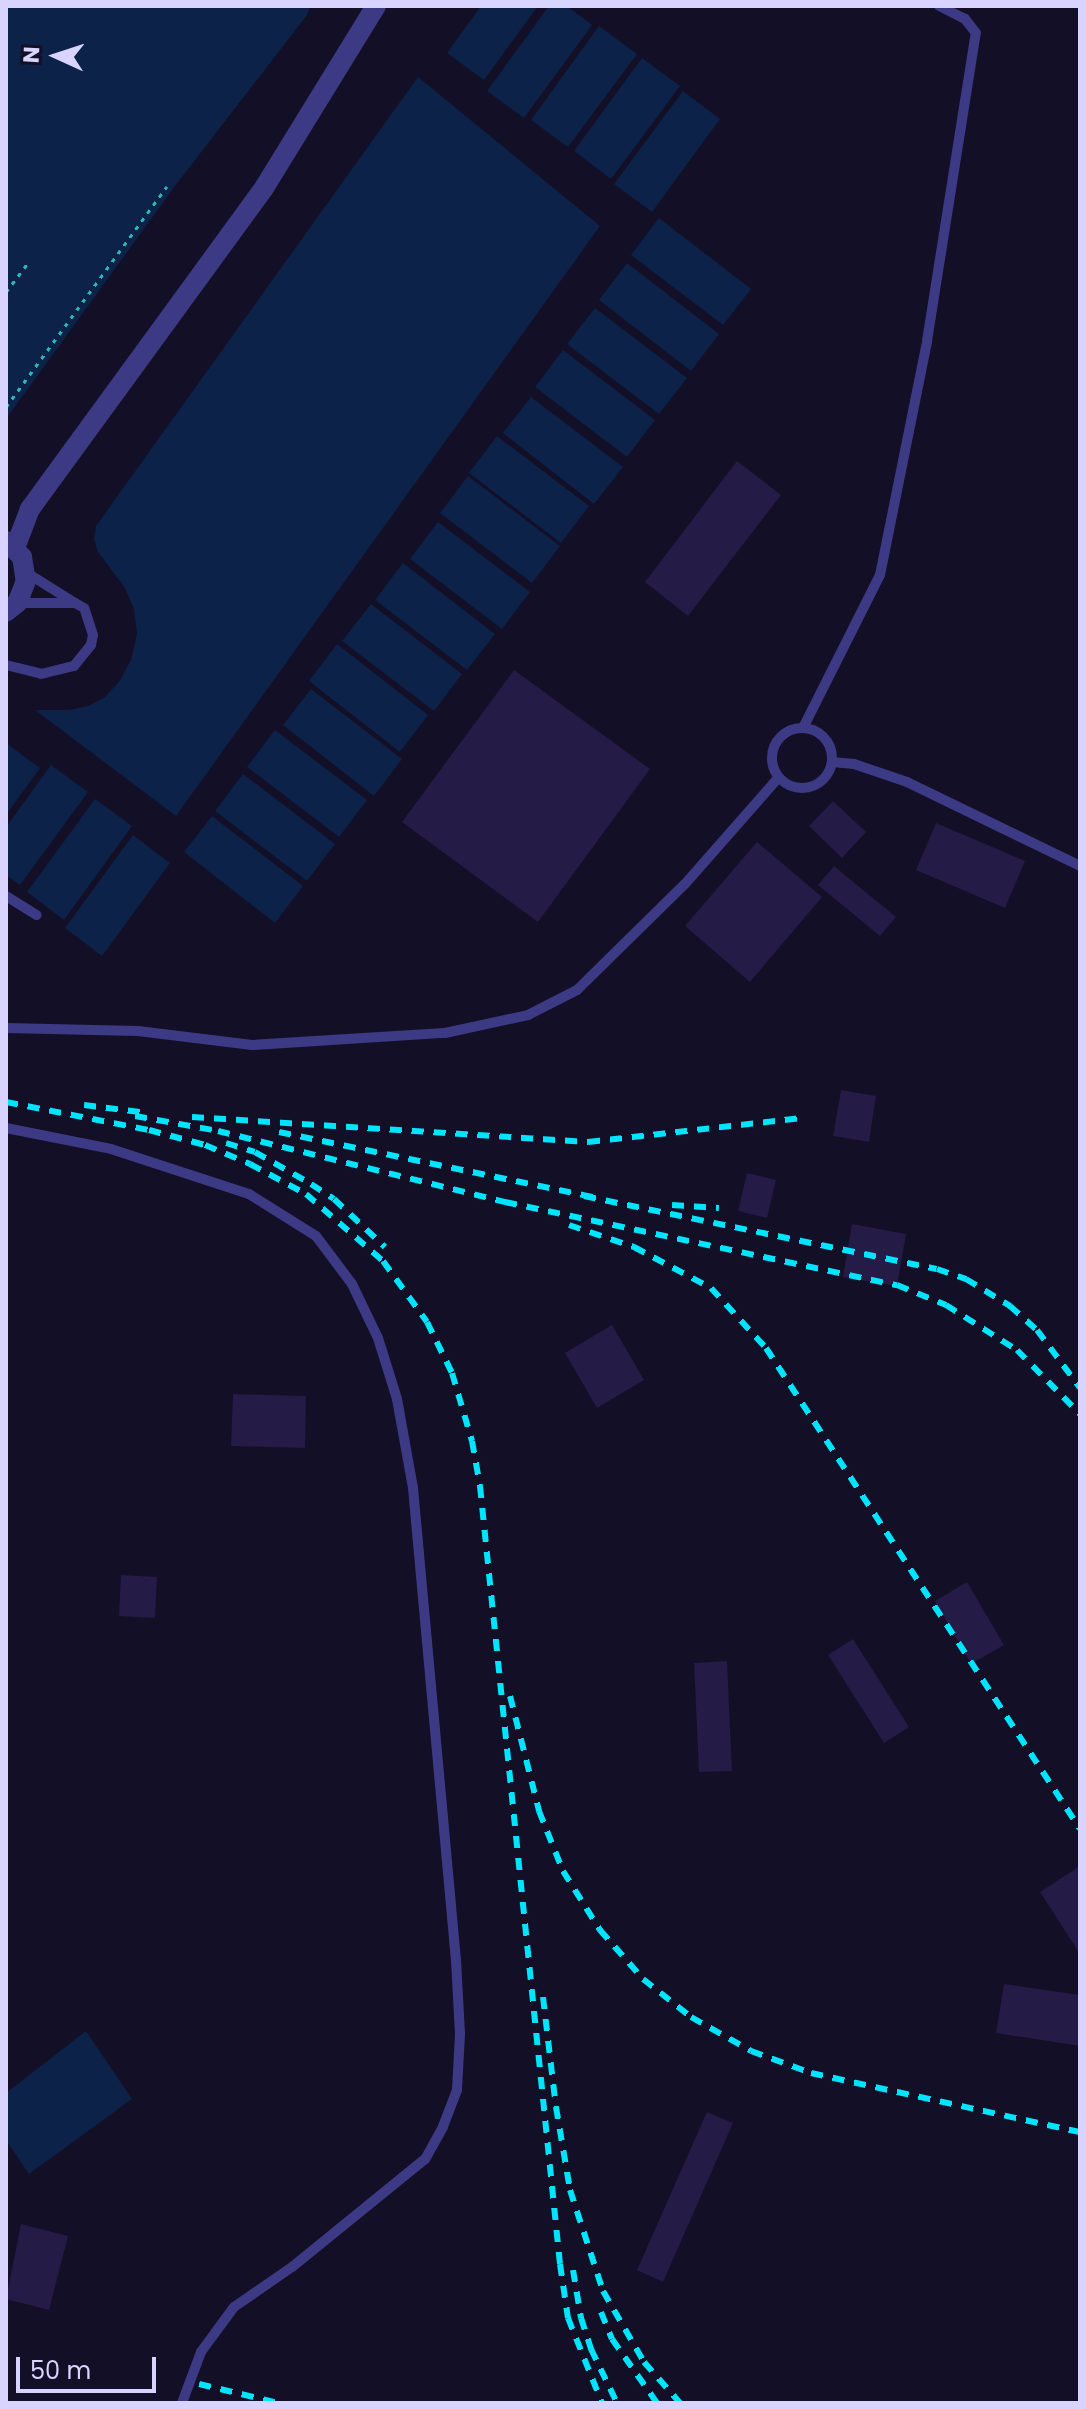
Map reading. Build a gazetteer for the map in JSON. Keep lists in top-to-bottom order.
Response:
{
  "scale_bar": "50 m",
  "north": "left"
}
